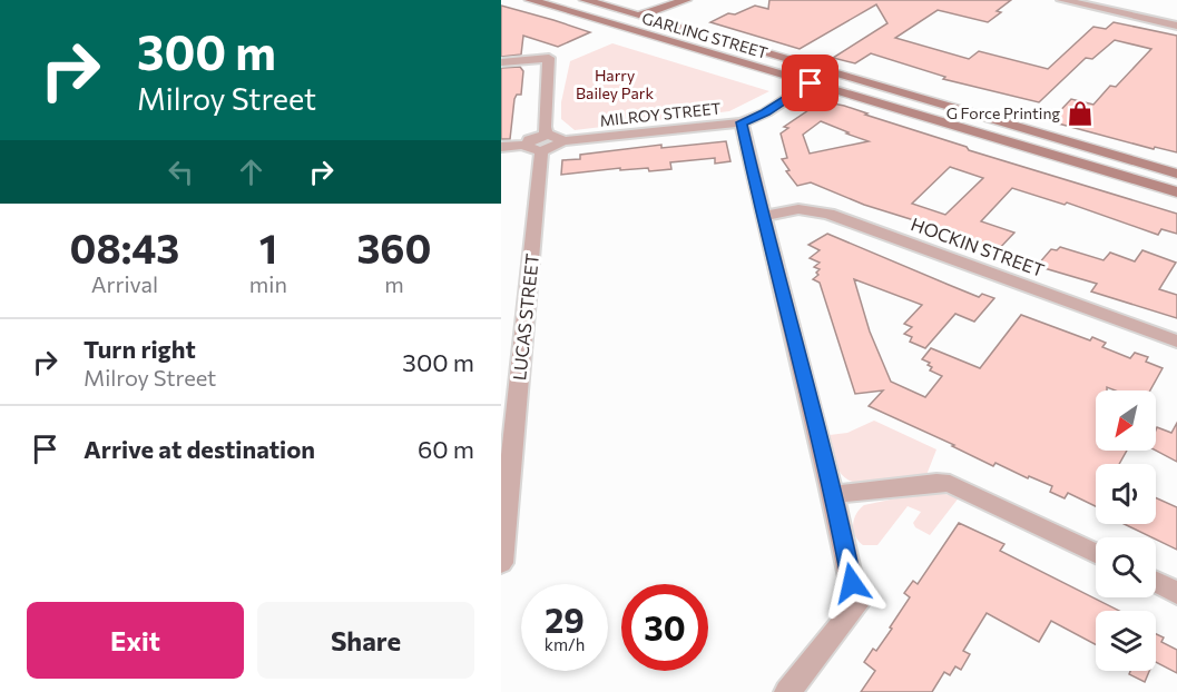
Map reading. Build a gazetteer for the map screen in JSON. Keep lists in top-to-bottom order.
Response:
{
  "streets": {
    "street": [
      "GARLING STREET",
      "MILROY STREET",
      "HOCKIN STREET",
      "LUCAS STREET"
    ]
  },
  "crossings": [
    ["GARLING STREET", "MILROY STREET"],
    ["MILROY STREET", "LUCAS STREET"]
  ],
  "parks": ["Harry Bailey Park"],
  "places": {
    "shop": ["G Force Printing"]
  },
  "north": "bottom left",
  "page": {
    "turn": ["300 m", "Milroy Street"],
    "eta": [
      "08:43",
      "Arrival",
      "1",
      "min",
      "360",
      "m"
    ],
    "list": [
      {
        "name": "Turn right",
        "note": "Milroy Street",
        "value": "300 m"
      },
      {
        "name": "Arrive at destination",
        "value": "60 m"
      }
    ],
    "speed": "29 km/h",
    "limit": "30",
    "buttons": ["Exit", "Share"]
  }
}
